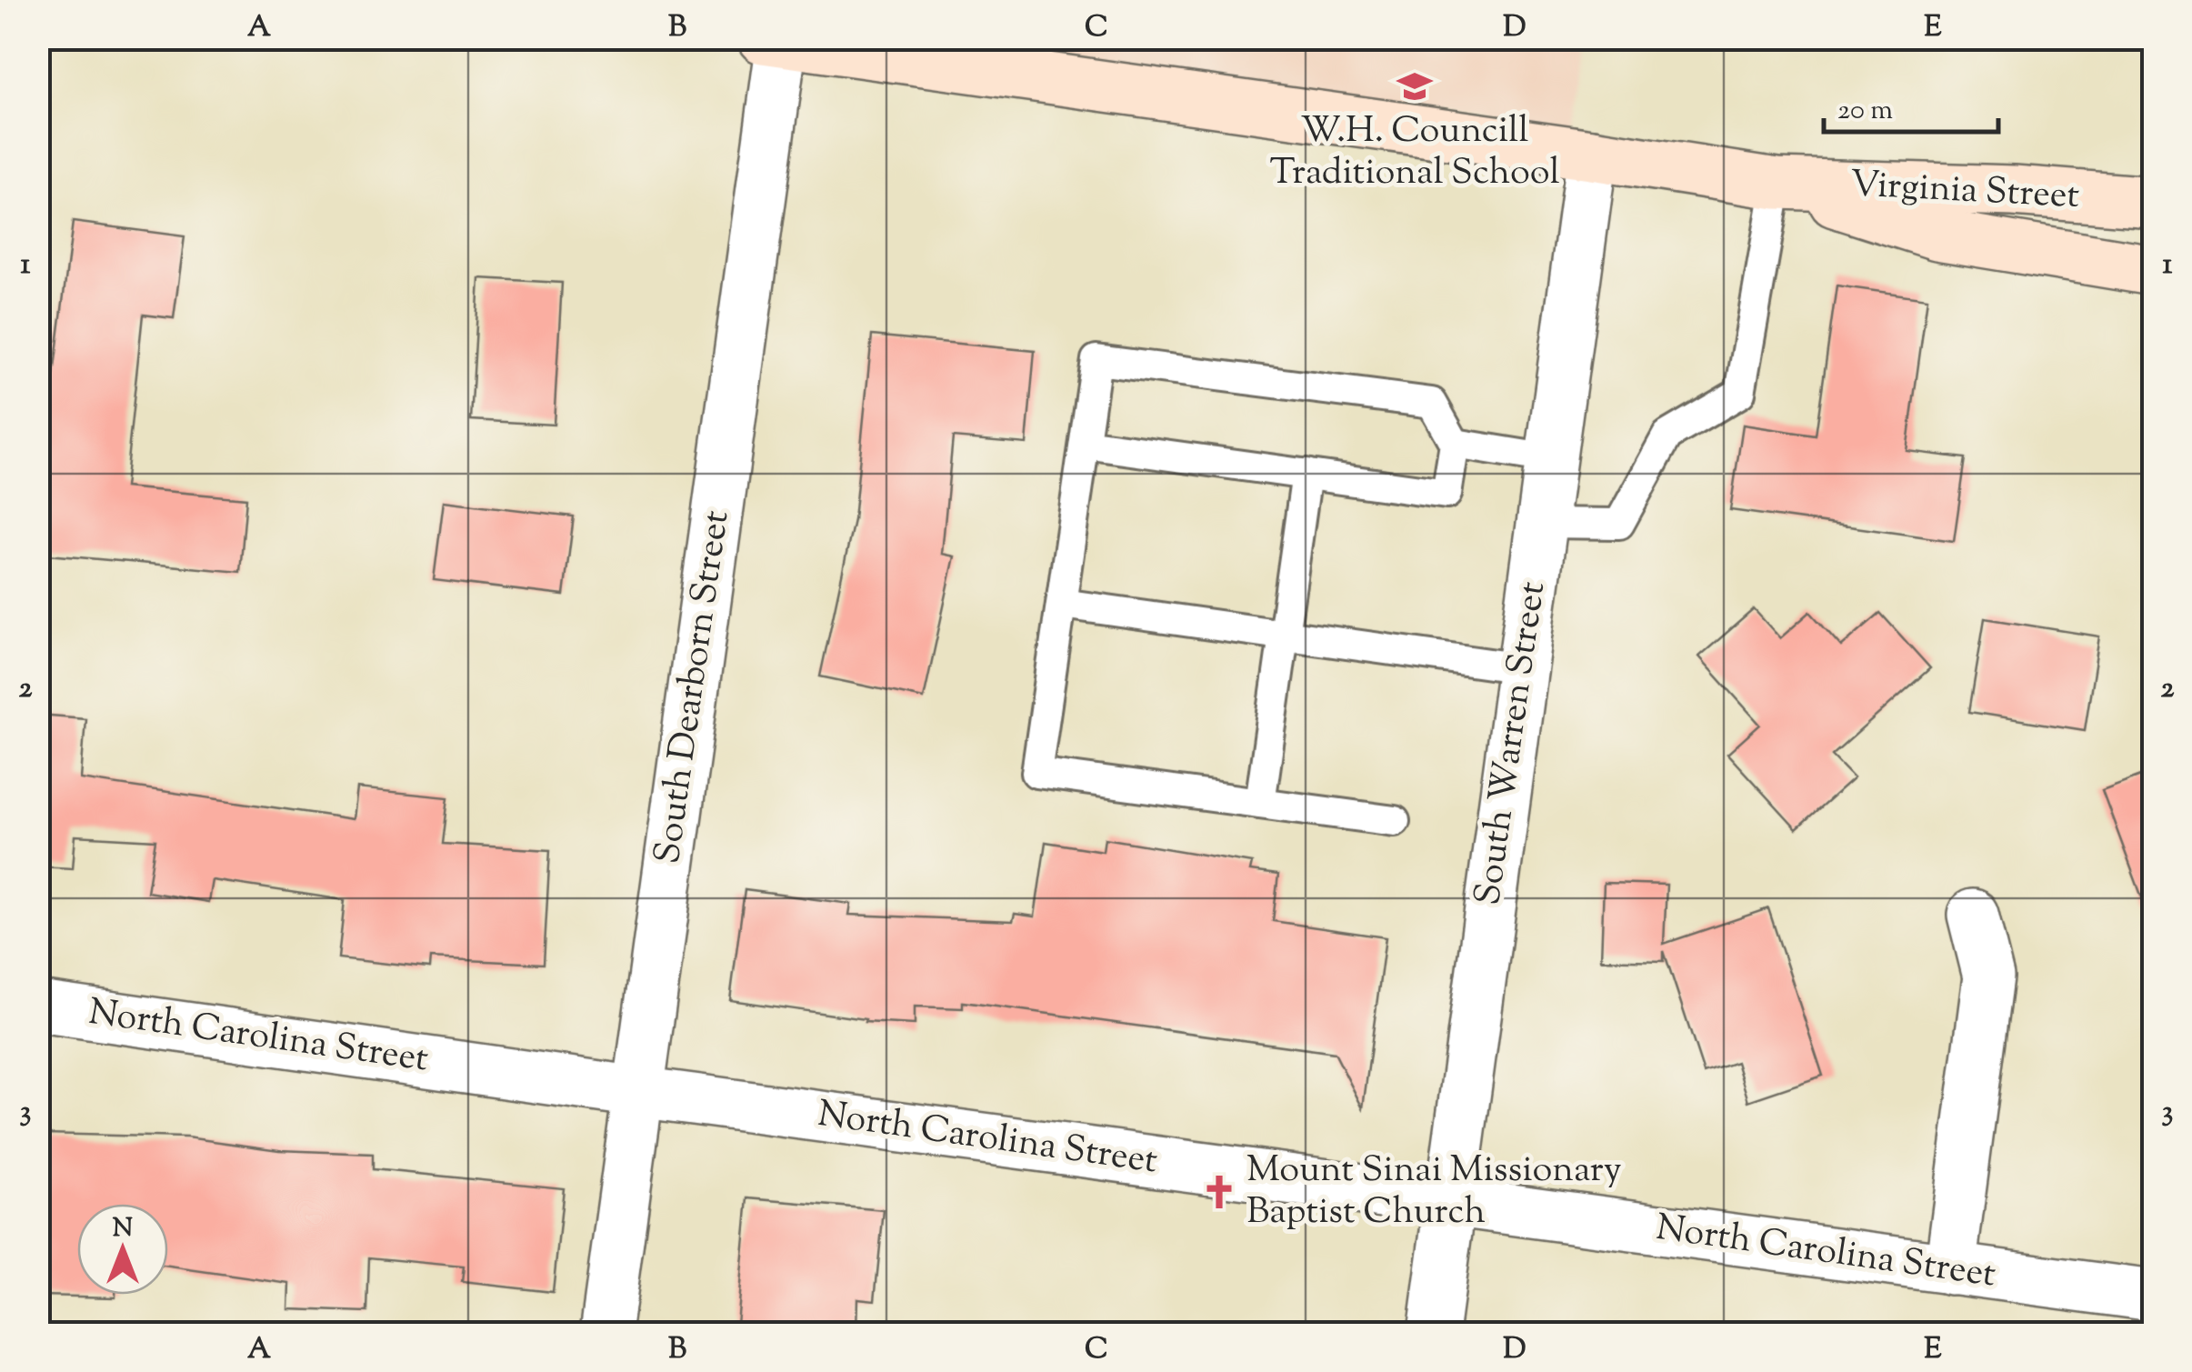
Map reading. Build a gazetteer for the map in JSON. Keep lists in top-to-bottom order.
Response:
{
  "streets": {
    "street": [
      "Virginia Street",
      "South Dearborn Street",
      "South Warren Street",
      "North Carolina Street"
    ]
  },
  "crossings": [
    ["Virginia Street", "South Dearborn Street"],
    ["Virginia Street", "South Warren Street"],
    ["South Dearborn Street", "North Carolina Street"],
    ["South Warren Street", "North Carolina Street"]
  ],
  "places": {
    "school or university": ["W.H. Councill Traditional School"],
    "church": ["Mount Sinai Missionary Baptist Church"]
  },
  "scale_bar": "20 m",
  "north": "top",
  "grid": {
    "columns": [
      "A",
      "B",
      "C",
      "D",
      "E"
    ],
    "rows": ["1", "2", "3"]
  }
}
